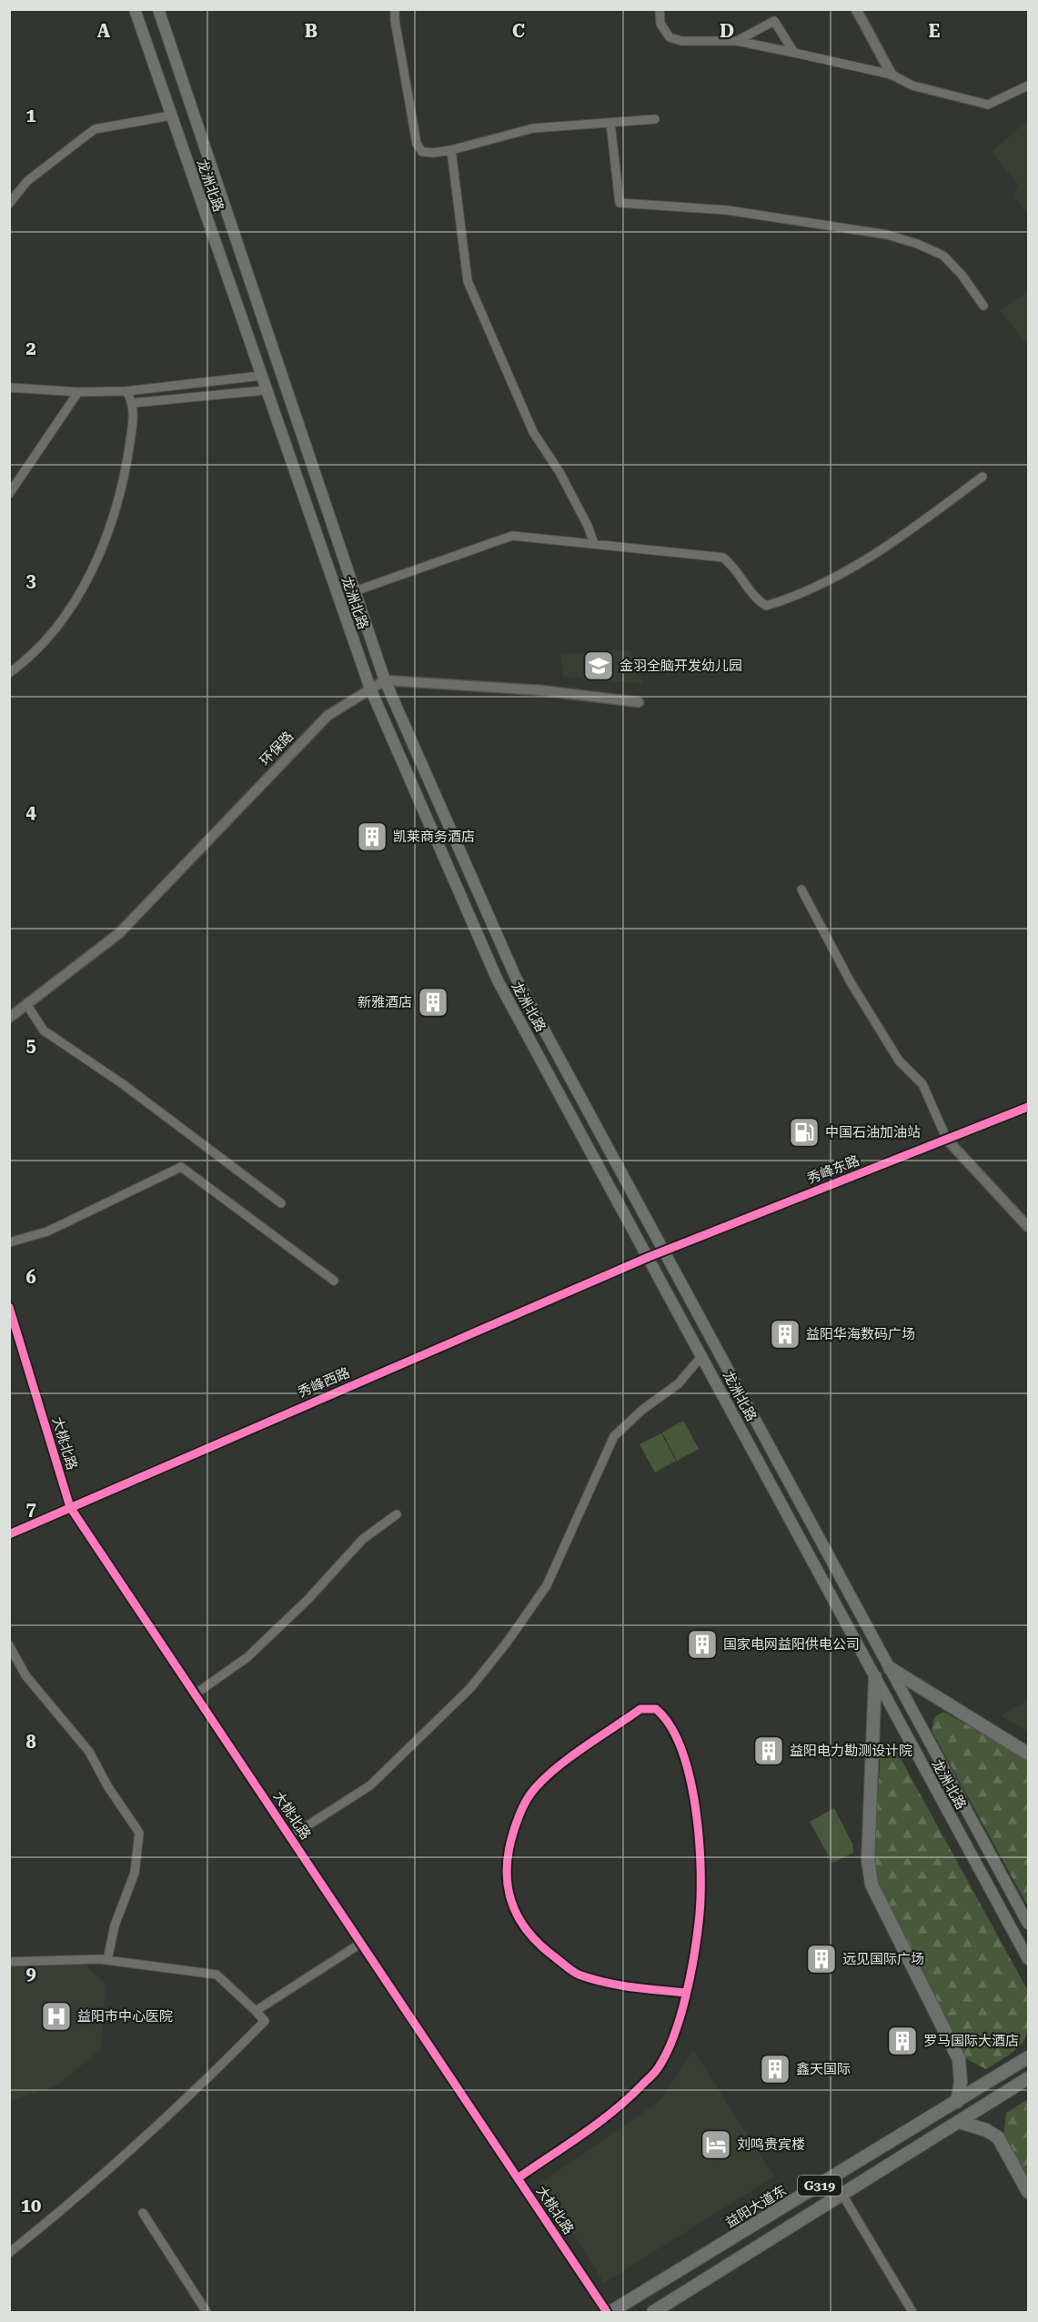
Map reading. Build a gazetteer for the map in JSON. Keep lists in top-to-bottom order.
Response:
{
  "streets": {
    "main road": ["龙洲北路", "G319", "益阳大道东"],
    "street": [
      "环保路",
      "秀峰东路",
      "秀峰西路",
      "大桃北路"
    ]
  },
  "crossings": [
    ["龙洲北路", "环保路"],
    ["龙洲北路", "秀峰东路"],
    ["龙洲北路", "秀峰西路"],
    ["秀峰东路", "秀峰西路"],
    ["秀峰西路", "大桃北路"],
    ["大桃北路", "益阳大道东"]
  ],
  "places": {
    "school or university": ["金羽全脑开发幼儿园"],
    "building": [
      "凯莱商务酒店",
      "新雅酒店",
      "益阳华海数码广场",
      "国家电网益阳供电公司",
      "益阳电力勘测设计院",
      "远见国际广场",
      "罗马国际大酒店",
      "鑫天国际"
    ],
    "fuel station": ["中国石油加油站"],
    "hospital": ["益阳市中心医院"],
    "hotel": ["刘鸣贵宾楼"]
  },
  "grid": {
    "columns": [
      "A",
      "B",
      "C",
      "D",
      "E"
    ],
    "rows": [
      "1",
      "2",
      "3",
      "4",
      "5",
      "6",
      "7",
      "8",
      "9",
      "10"
    ]
  }
}
